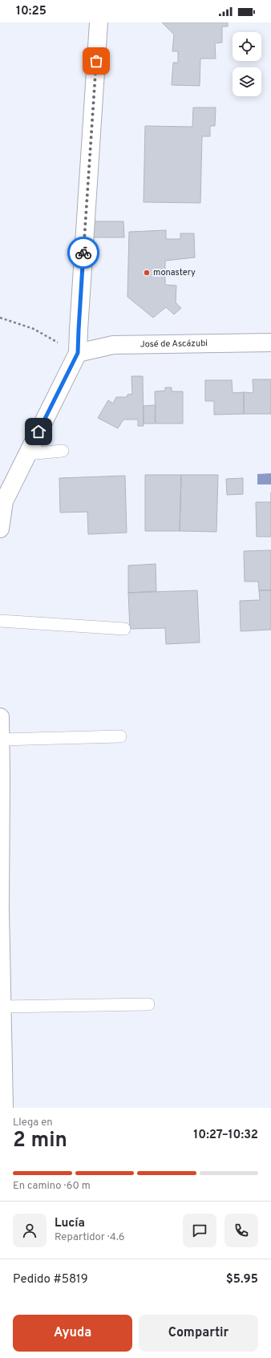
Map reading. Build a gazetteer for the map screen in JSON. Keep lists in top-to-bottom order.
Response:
{
  "streets": {
    "street": ["José de Ascázubi"]
  },
  "places": ["monastery"],
  "page": {
    "status": "10:25",
    "heading": ["2 min", "Llega en", "10:27–10:32"],
    "panel": [
      "Lucía",
      "Repartidor · 4.6",
      "Pedido #5819",
      "$5.95"
    ],
    "bar": "En camino · 60 m",
    "buttons": ["Ayuda", "Compartir"]
  }
}
